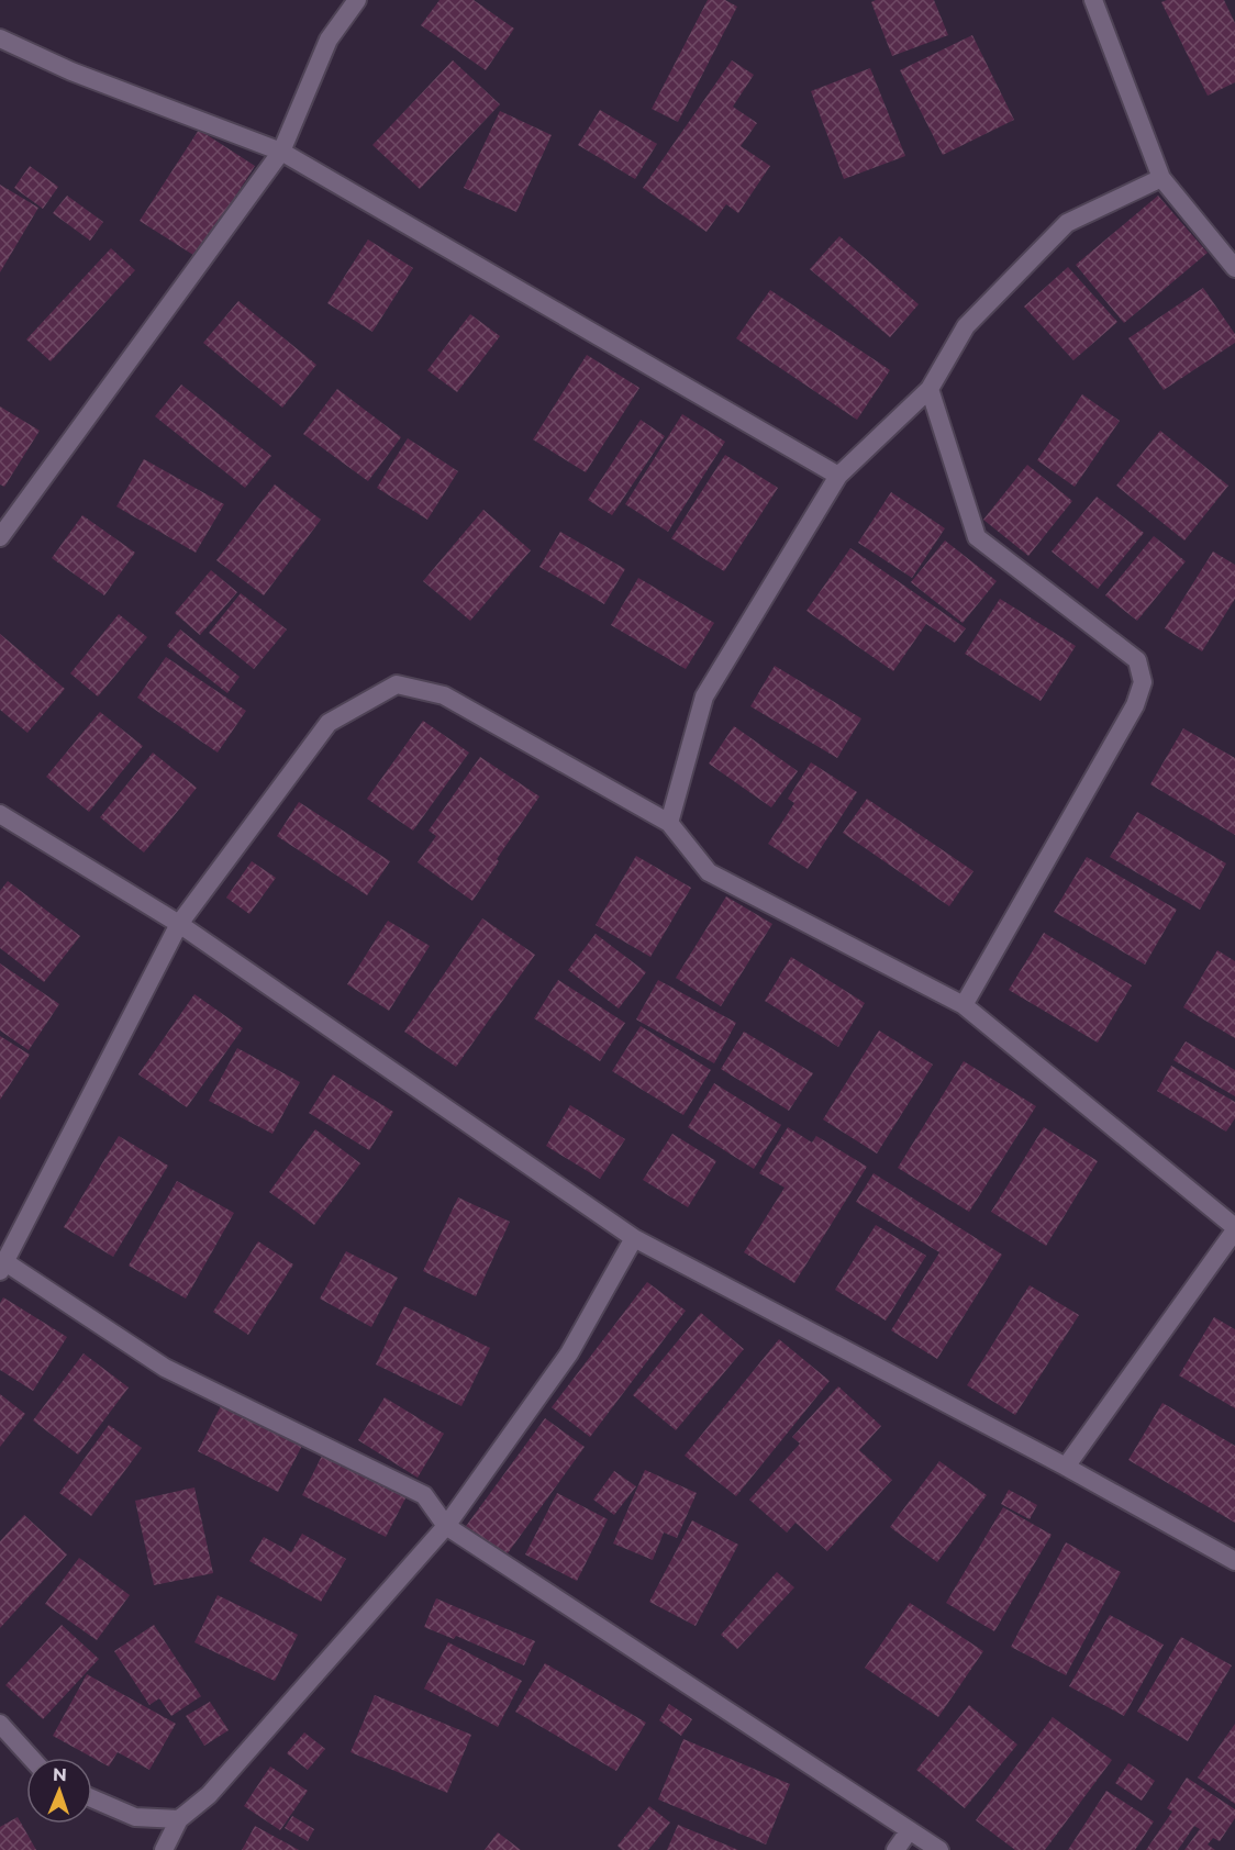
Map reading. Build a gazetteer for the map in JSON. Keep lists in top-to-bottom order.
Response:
{
  "north": "top"
}
